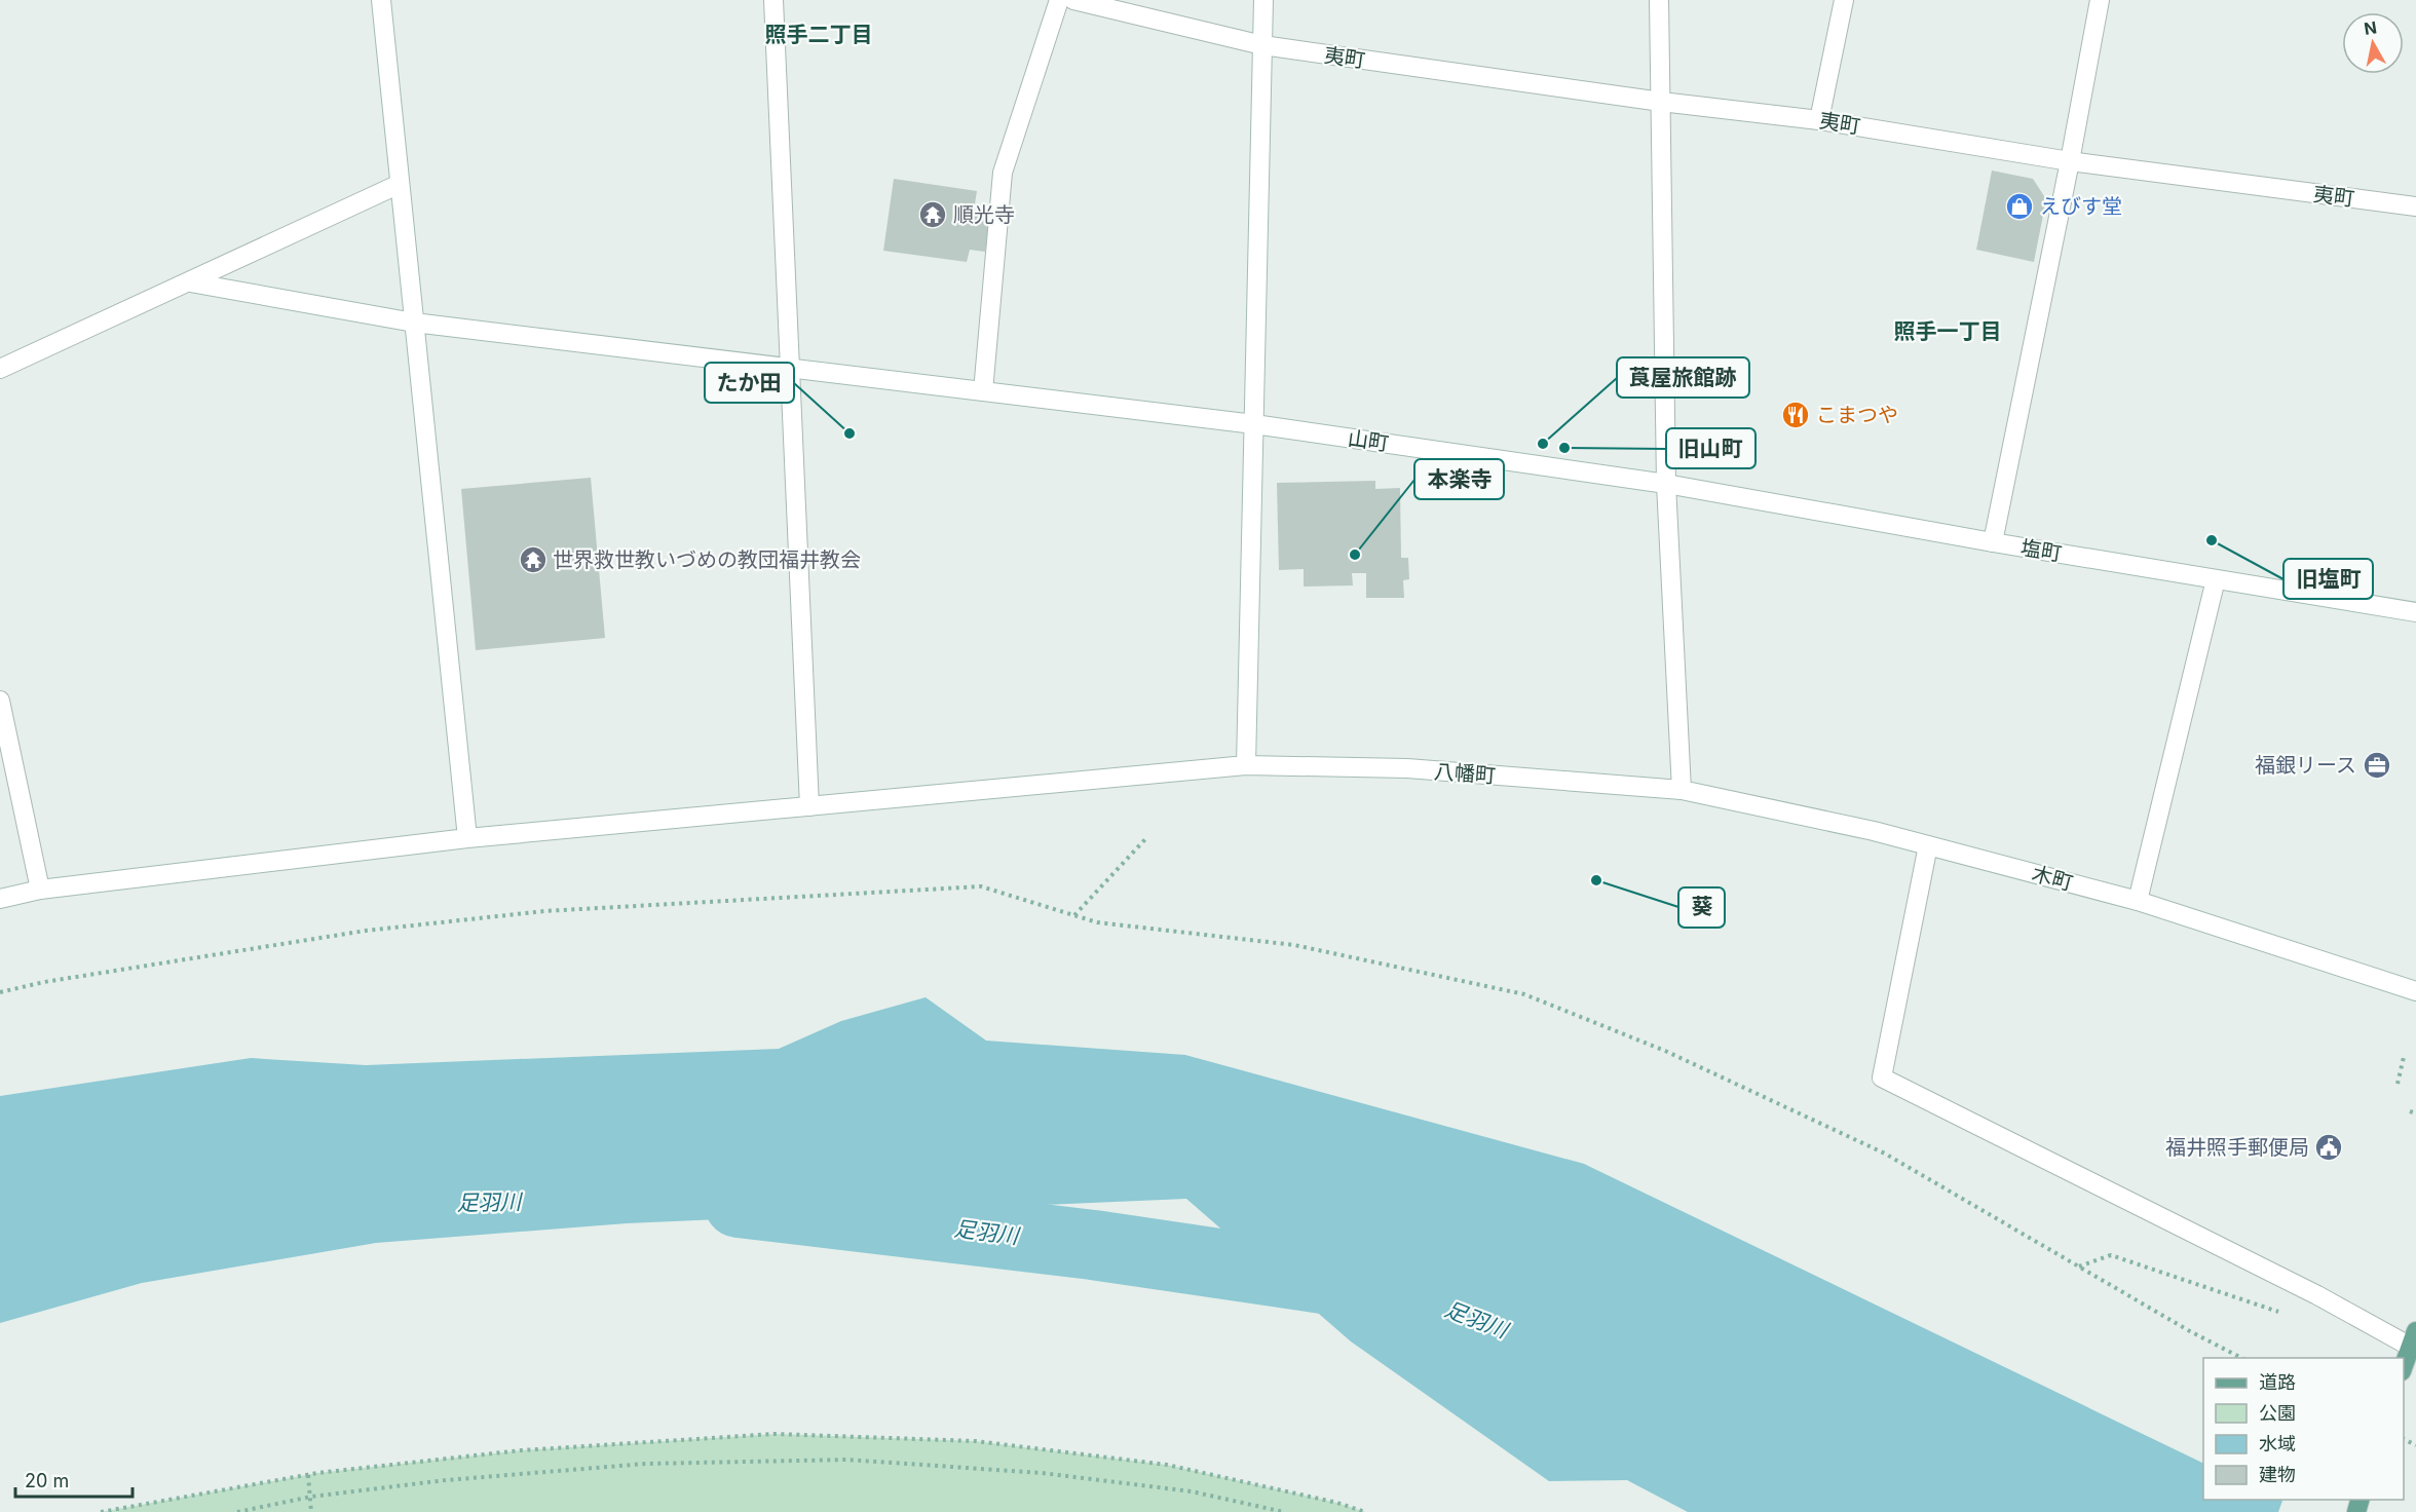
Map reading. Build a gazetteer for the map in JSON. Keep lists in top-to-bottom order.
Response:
{
  "streets": {
    "street": [
      "夷町",
      "山町",
      "塩町",
      "八幡町",
      "木町"
    ]
  },
  "crossings": [
    ["山町", "塩町"],
    ["八幡町", "木町"]
  ],
  "districts": ["照手二丁目", "照手一丁目"],
  "water": ["足羽川"],
  "places": {
    "shop": ["えびす堂"],
    "temple": ["順光寺", "世界救世教いづめの教団福井教会"],
    "restaurant": ["こまつや"],
    "other": [
      "たか田",
      "莨屋旅館跡",
      "旧山町",
      "旧塩町",
      "本楽寺",
      "葵"
    ],
    "office": ["福銀リース"],
    "public building": ["福井照手郵便局"]
  },
  "legend": [
    "道路",
    "公園",
    "水域",
    "建物"
  ],
  "scale_bar": "20 m",
  "north": "top"
}
